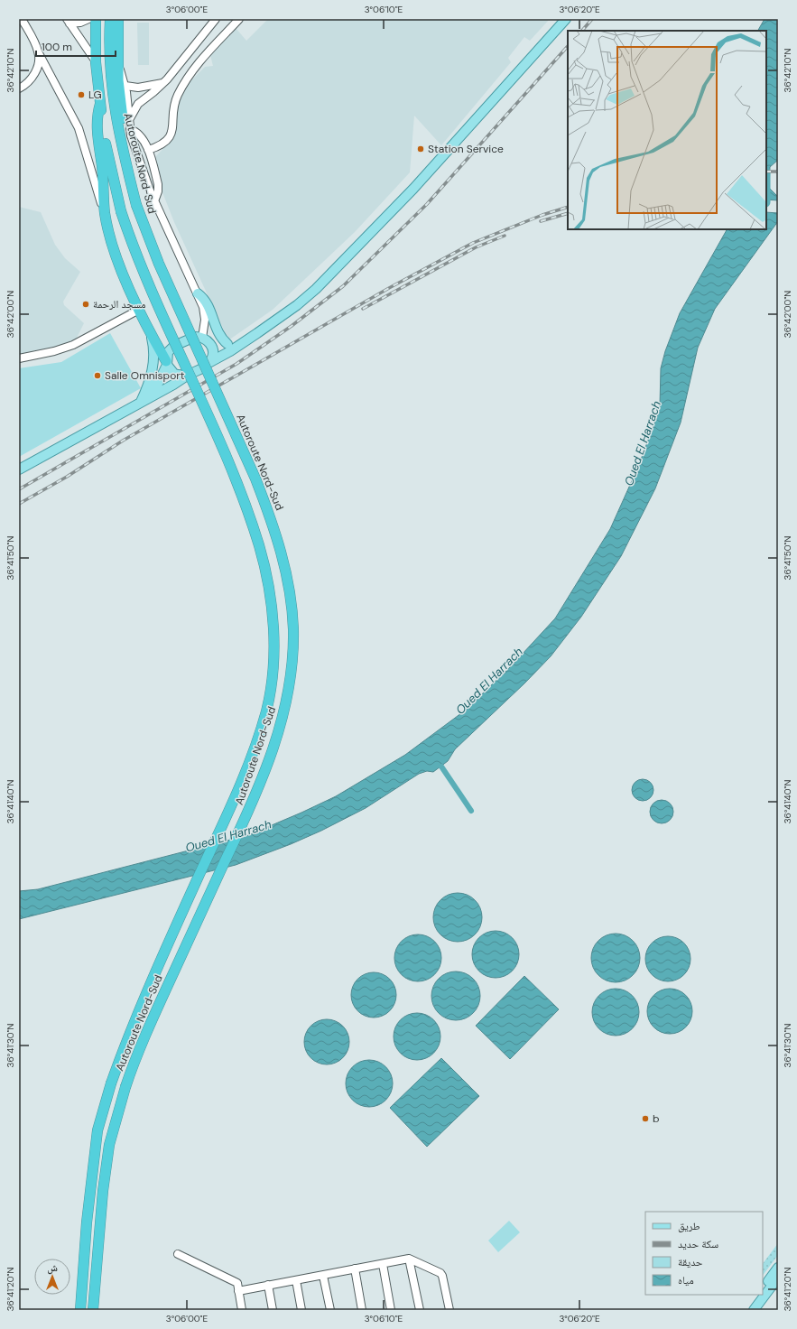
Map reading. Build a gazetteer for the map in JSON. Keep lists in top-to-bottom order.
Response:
{
  "streets": {
    "highway": ["Autoroute Nord-Sud"]
  },
  "water": ["Oued El Harrach"],
  "places": [
    "LG",
    "Station Service",
    "مسجد الرحمة",
    "Salle Omnisport",
    "b"
  ],
  "legend": [
    "طريق",
    "سكة حديد",
    "حديقة",
    "مياه"
  ],
  "scale_bar": "100 m",
  "north": "top",
  "coordinates": [
    "3°06'00\"E",
    "3°06'10\"E",
    "3°06'20\"E",
    "36°42'10\"N",
    "36°42'00\"N",
    "36°41'50\"N",
    "36°41'40\"N",
    "36°41'30\"N",
    "36°41'20\"N"
  ]
}
